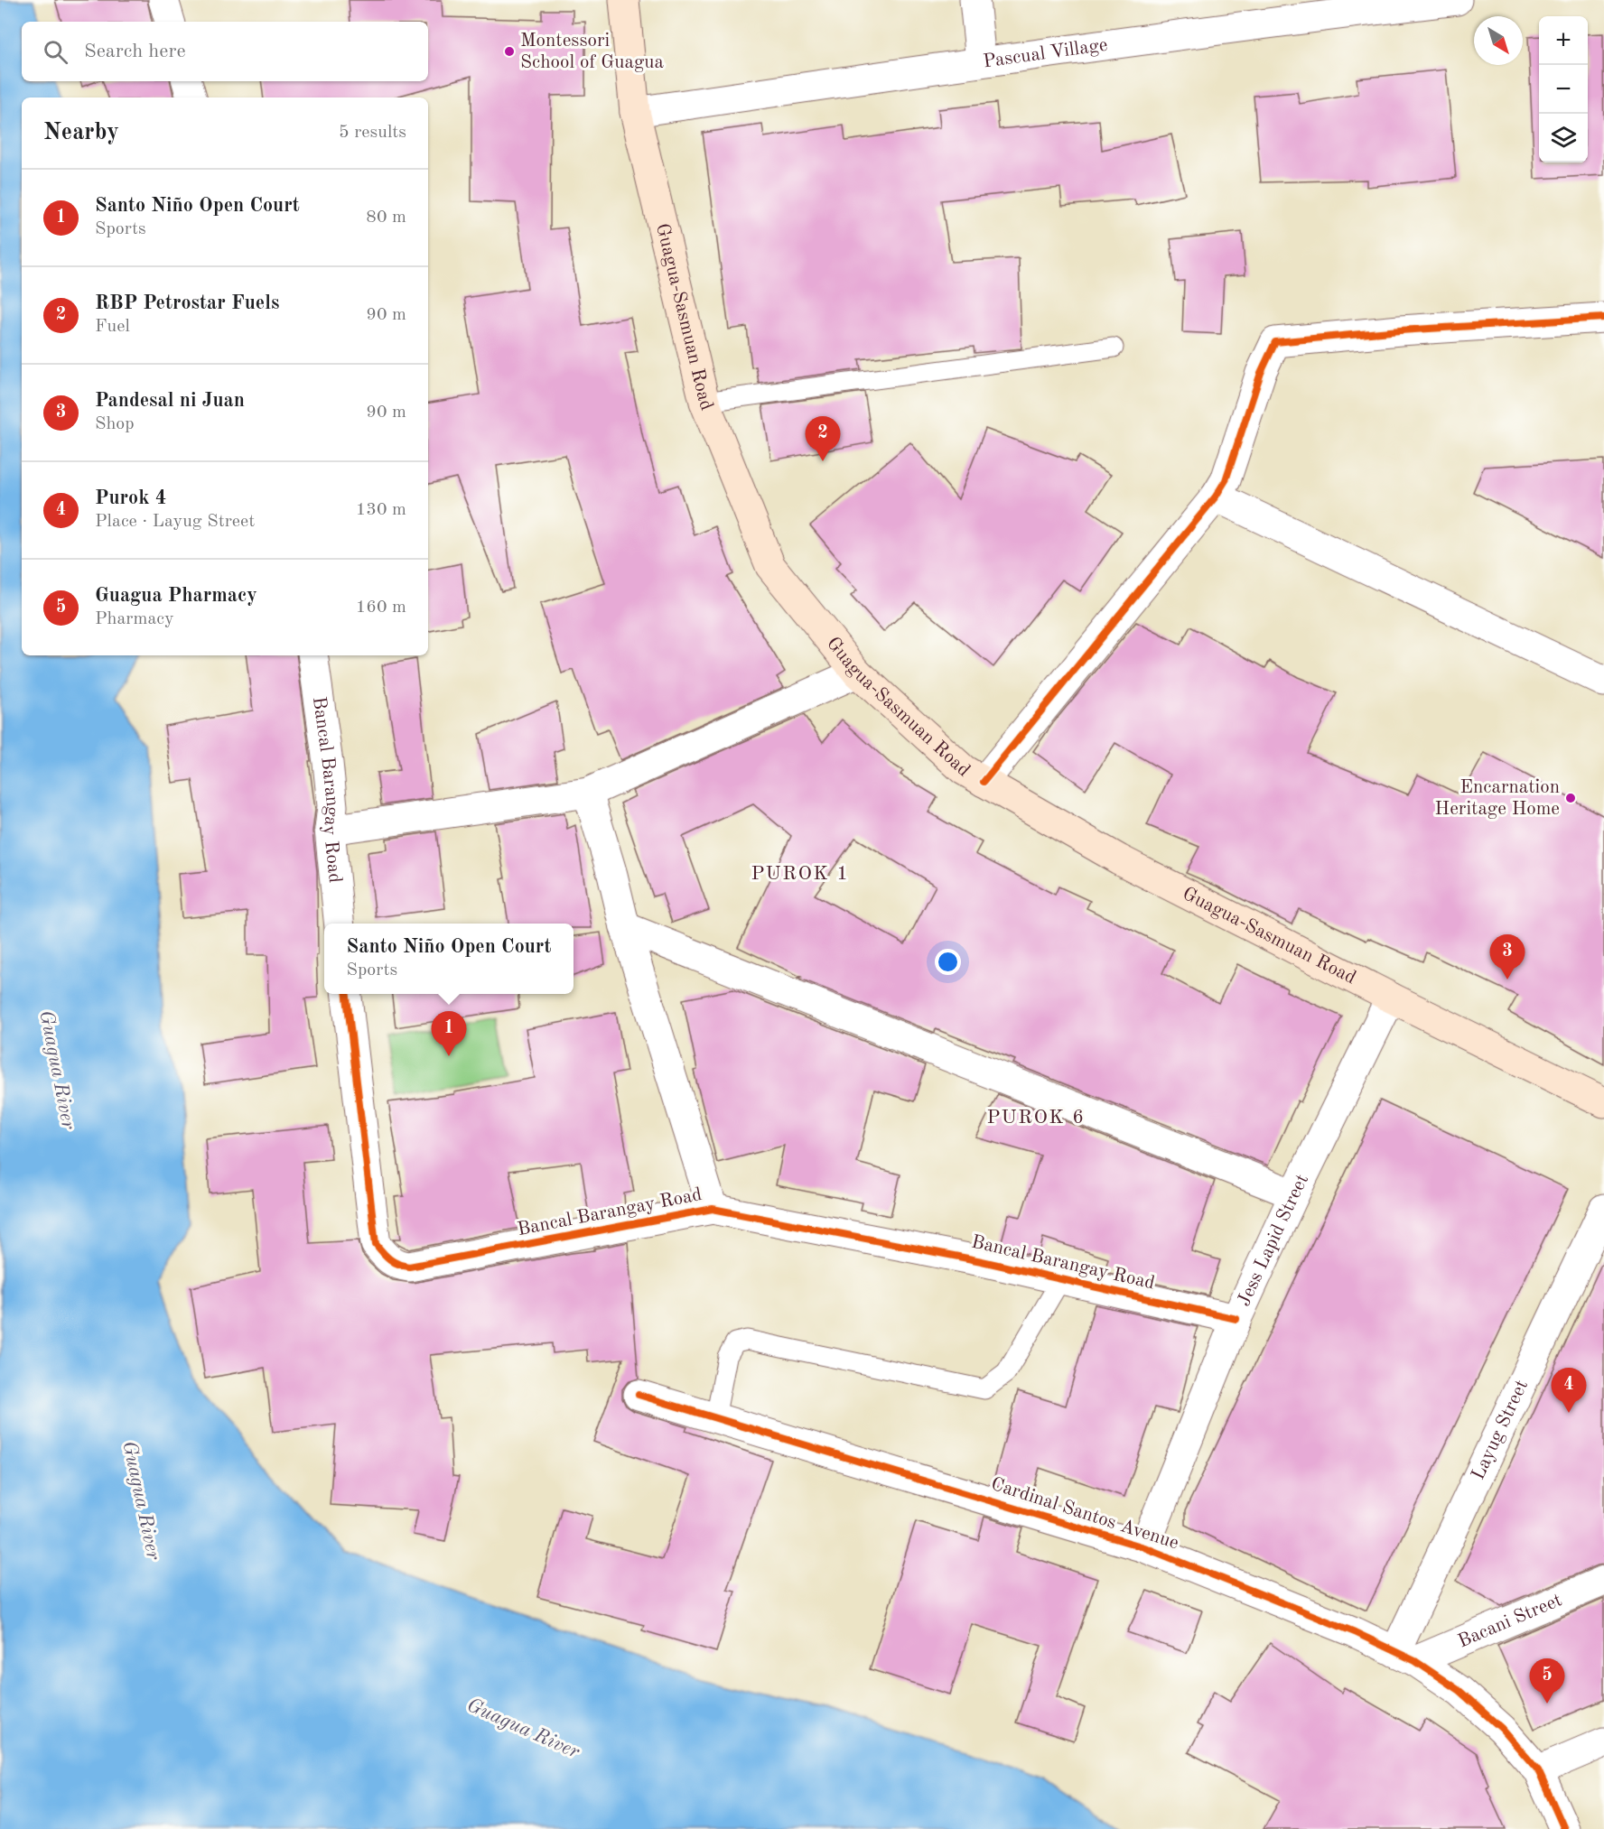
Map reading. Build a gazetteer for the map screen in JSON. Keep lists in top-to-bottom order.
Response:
{
  "streets": {
    "main road": ["Guagua-Sasmuan Road"],
    "street": [
      "Pascual Village",
      "Bancal Barangay Road",
      "Jess Lapid Street",
      "Layug Street",
      "Cardinal Santos Avenue",
      "Bacani Street"
    ]
  },
  "crossings": [
    ["Pascual Village", "Guagua-Sasmuan Road"],
    ["Guagua-Sasmuan Road", "Jess Lapid Street"],
    ["Bancal Barangay Road", "Jess Lapid Street"],
    ["Jess Lapid Street", "Cardinal Santos Avenue"],
    ["Layug Street", "Cardinal Santos Avenue"],
    ["Layug Street", "Bacani Street"],
    ["Cardinal Santos Avenue", "Bacani Street"]
  ],
  "districts": ["PUROK 1", "PUROK 6"],
  "water": ["Guagua River"],
  "places": ["Montessori School of Guagua", "Encarnation Heritage Home"],
  "north": "bottom right",
  "page": {
    "map_buttons": ["+", "−"],
    "search": "Search here",
    "heading": ["Nearby", "5 results"],
    "list": [
      {
        "mark": "1",
        "name": "Santo Niño Open Court",
        "note": "Sports",
        "value": "80 m"
      },
      {
        "mark": "2",
        "name": "RBP Petrostar Fuels",
        "note": "Fuel",
        "value": "90 m"
      },
      {
        "mark": "3",
        "name": "Pandesal ni Juan",
        "note": "Shop",
        "value": "90 m"
      },
      {
        "mark": "4",
        "name": "Purok 4",
        "note": "Place · Layug Street",
        "value": "130 m"
      },
      {
        "mark": "5",
        "name": "Guagua Pharmacy",
        "note": "Pharmacy",
        "value": "160 m"
      }
    ],
    "pins": [
      "2",
      "3",
      "1",
      "4",
      "5"
    ],
    "popup": ["Santo Niño Open Court", "Sports"]
  }
}
